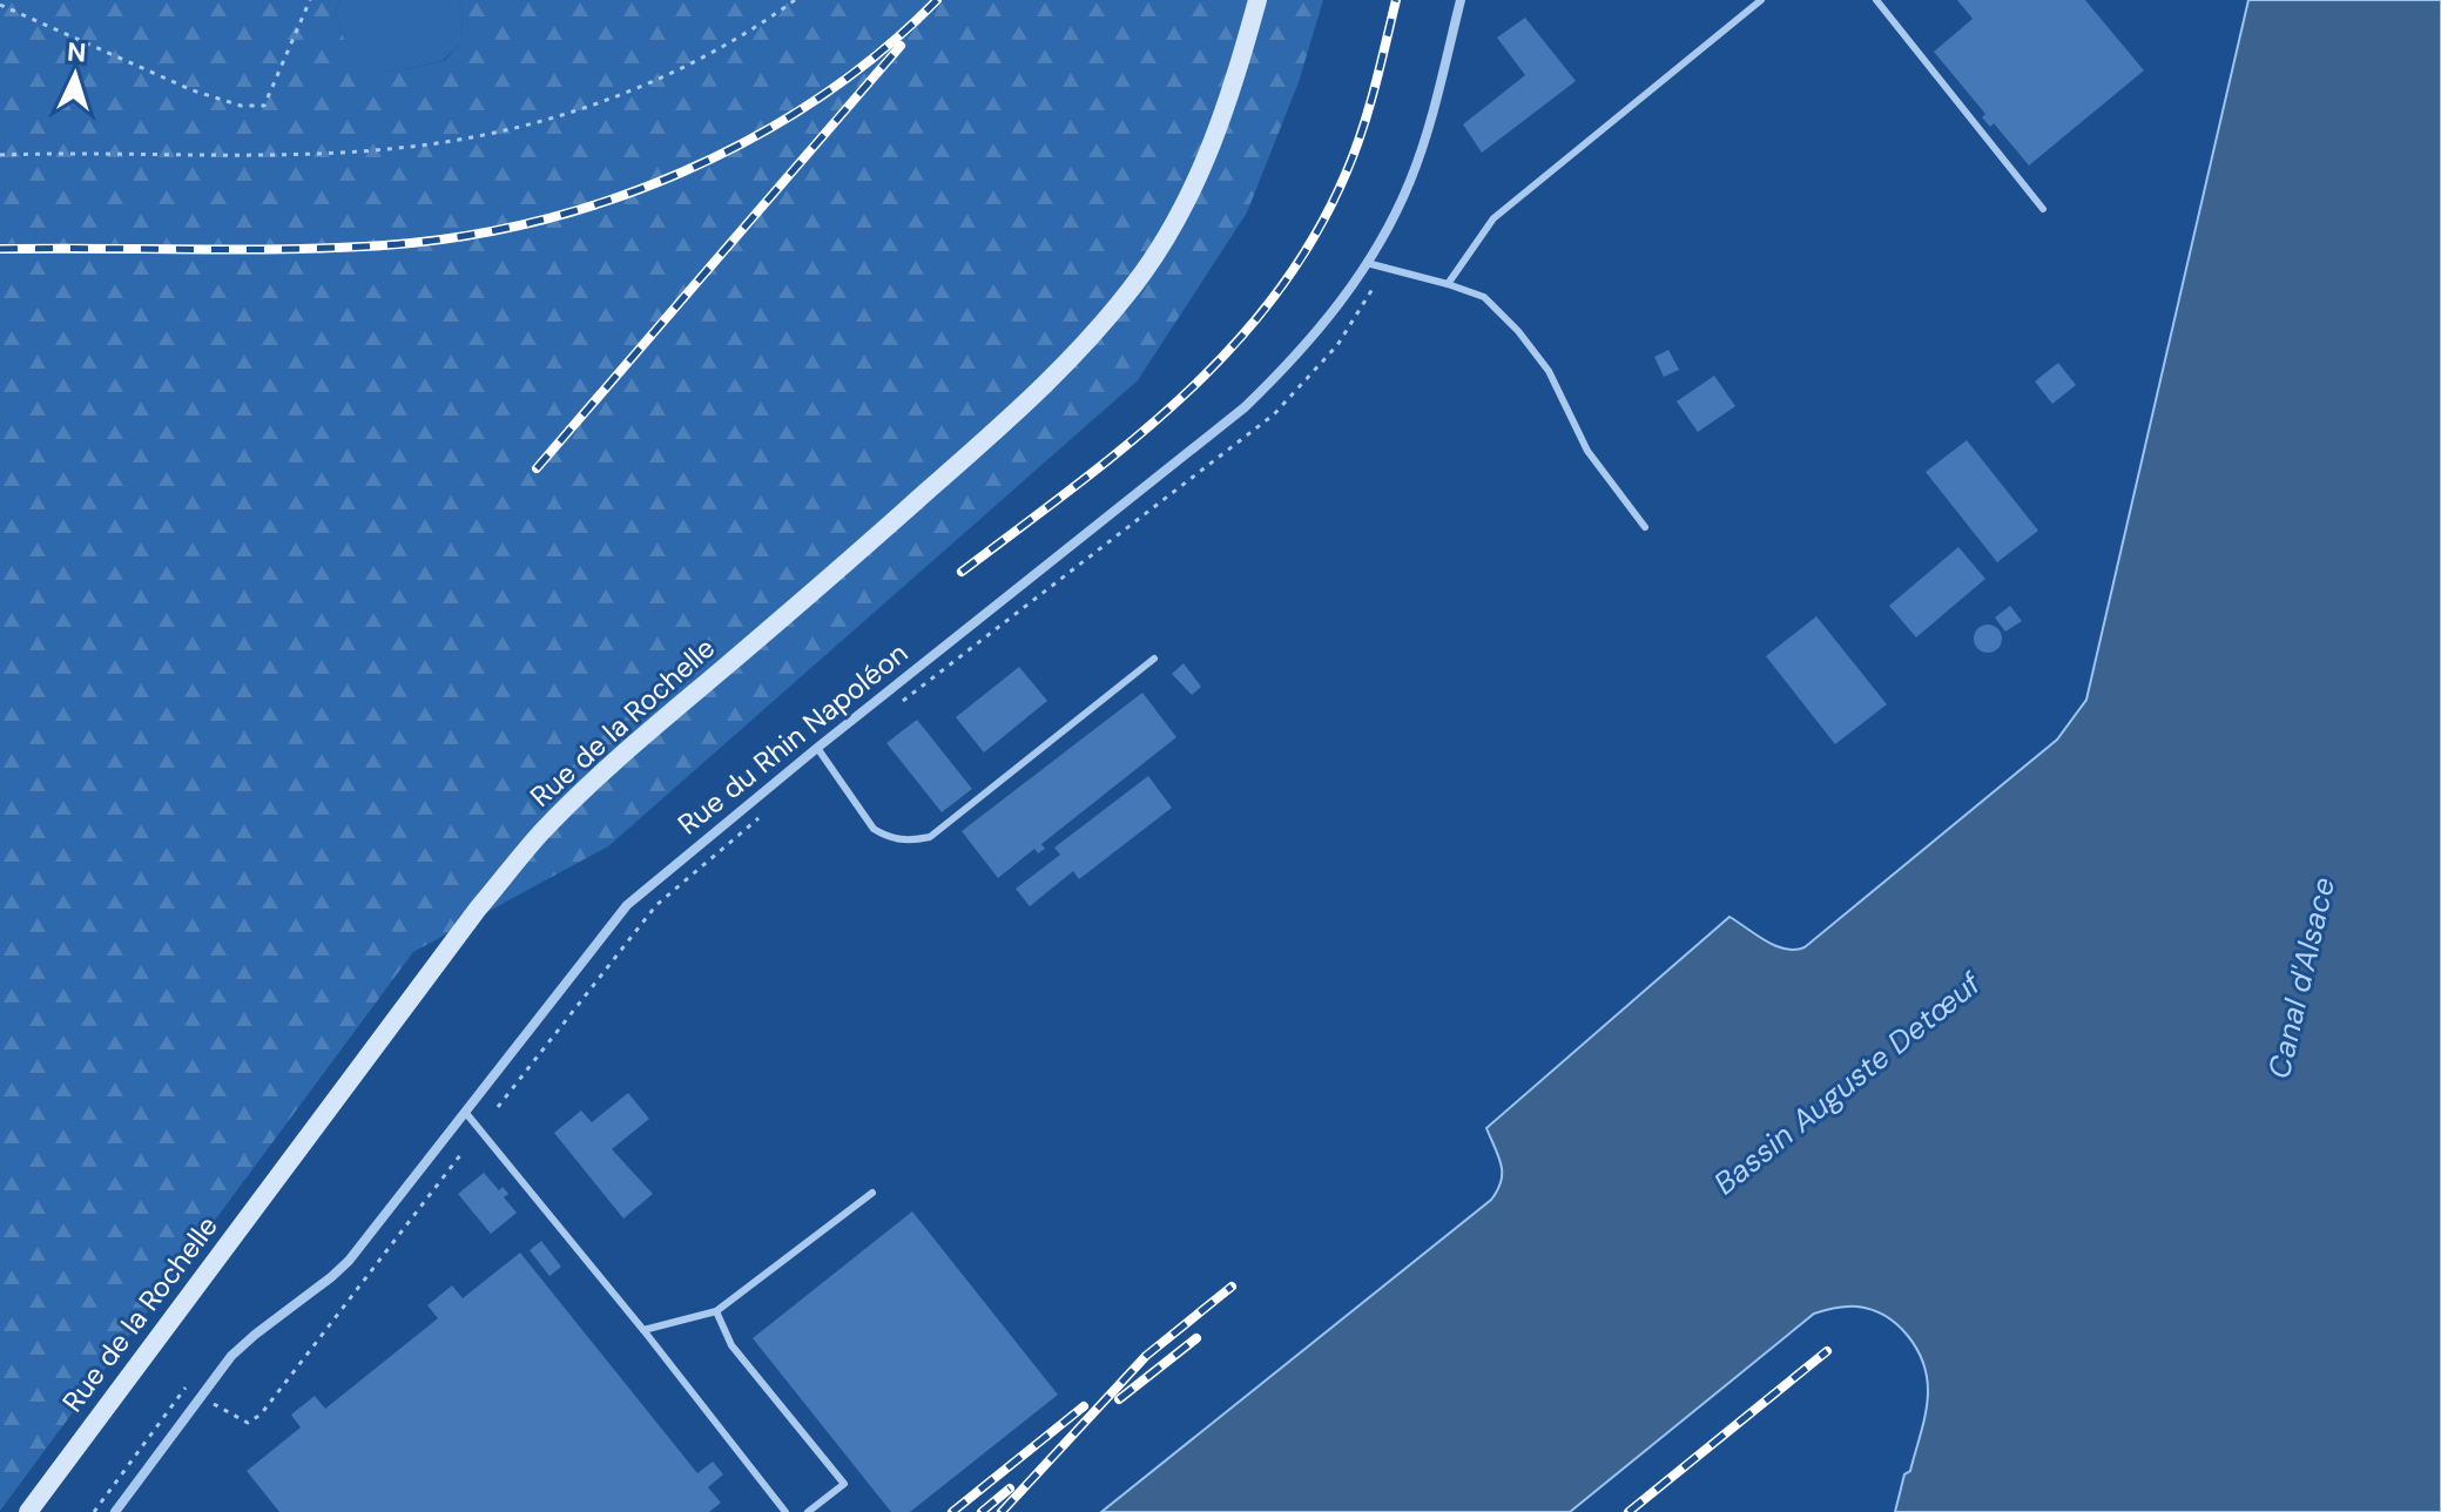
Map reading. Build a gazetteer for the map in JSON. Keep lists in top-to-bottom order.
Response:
{
  "streets": {
    "main road": ["Rue de la Rochelle"],
    "street": ["Rue du Rhin Napoléon"]
  },
  "water": ["Canal d'Alsace", "Bassin Auguste Detœuf"],
  "north": "top"
}
